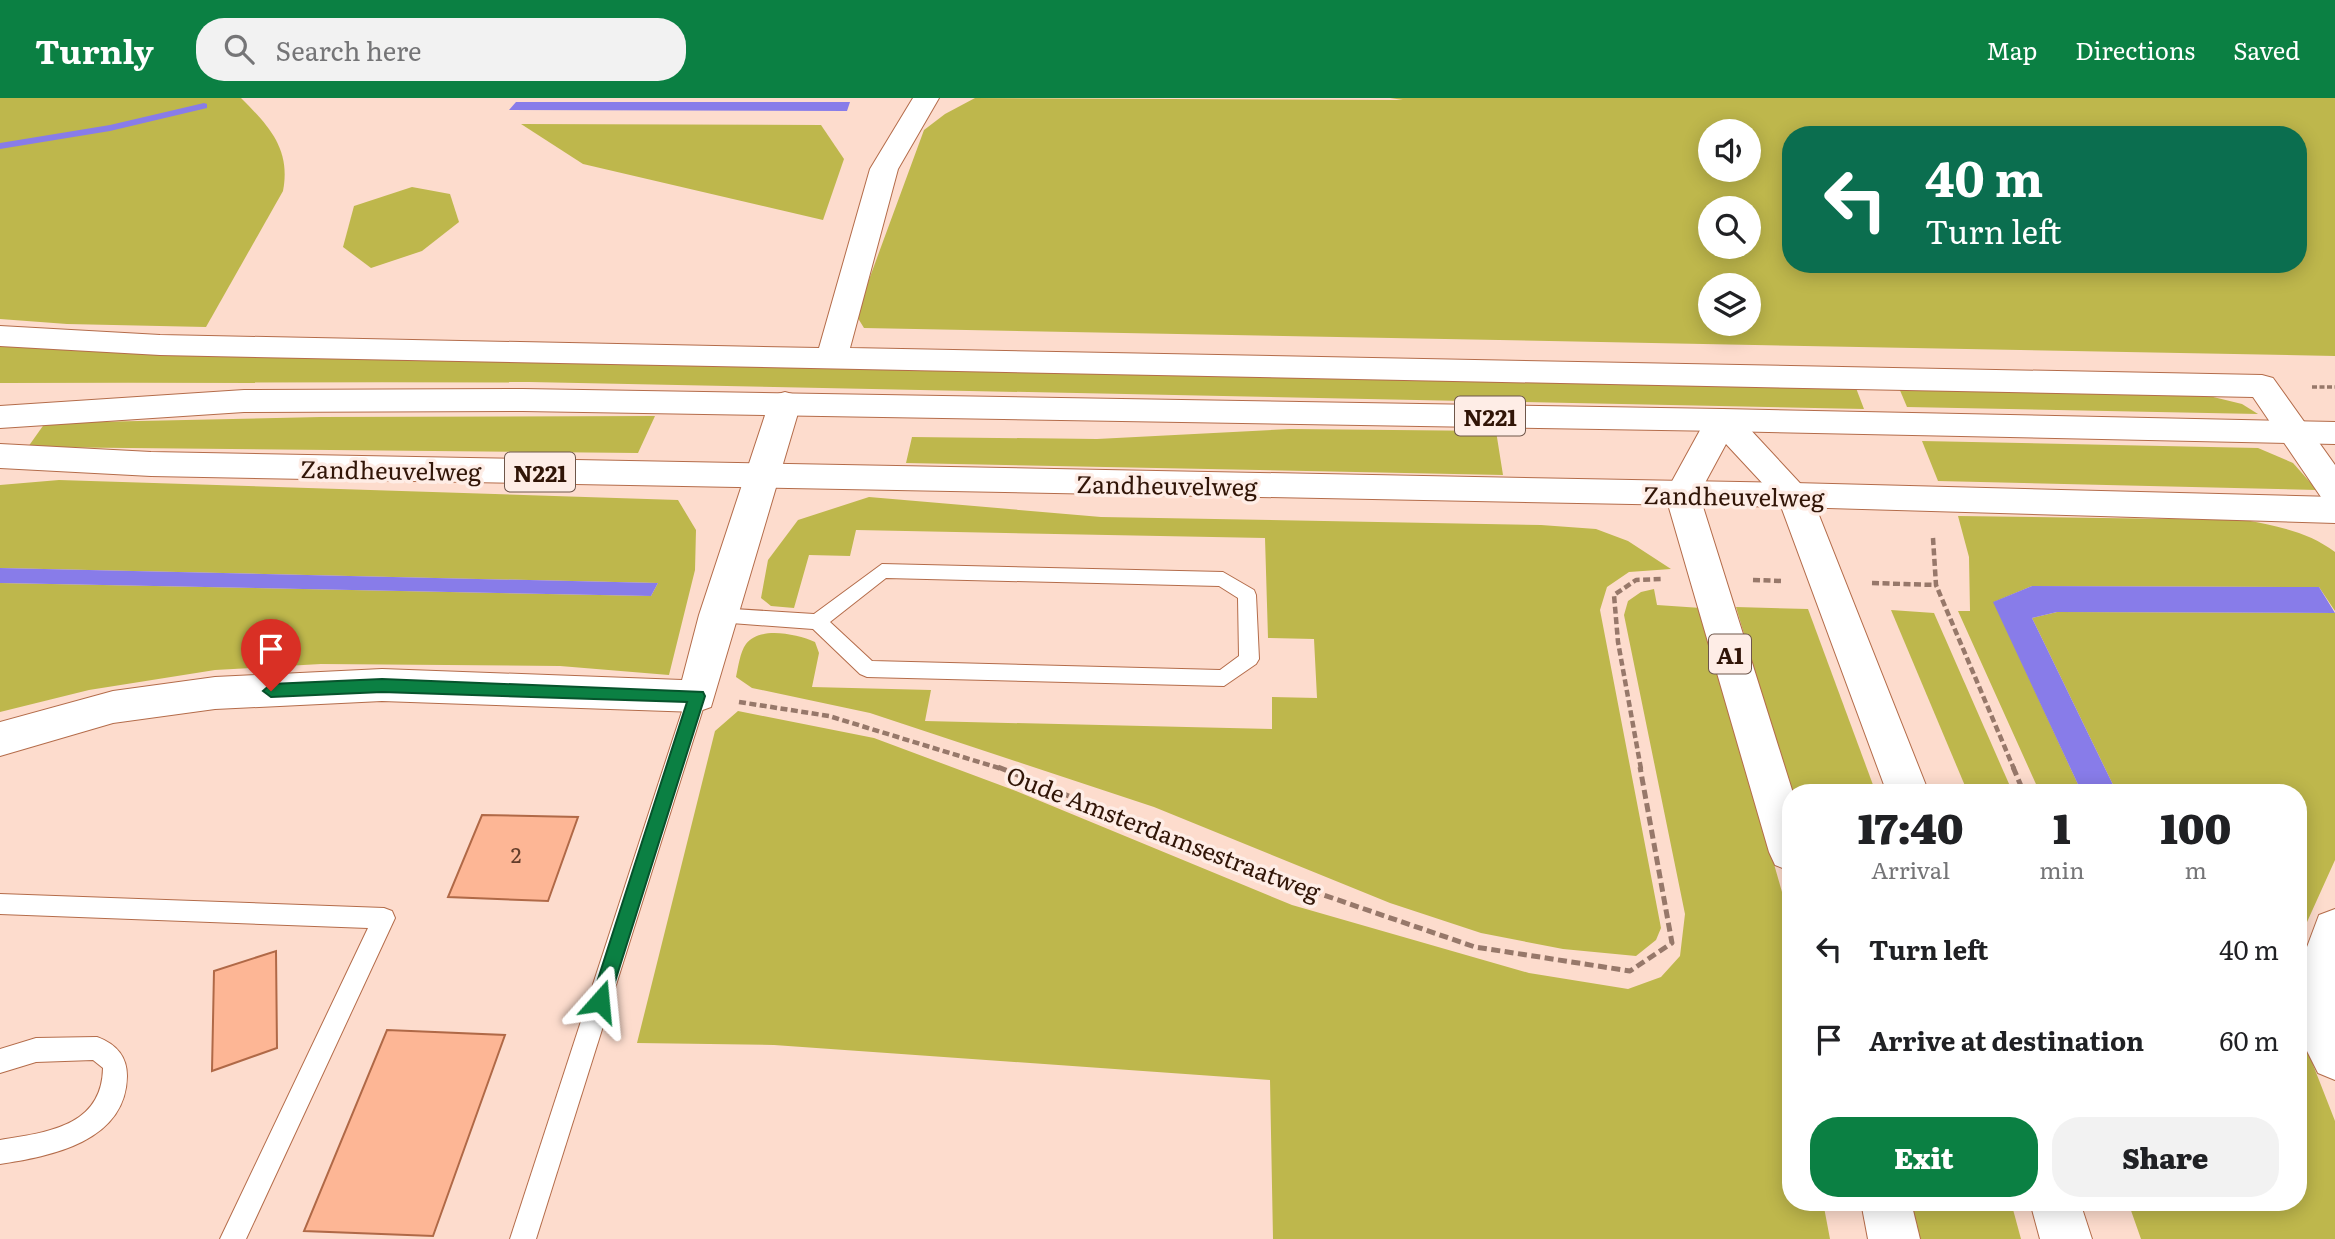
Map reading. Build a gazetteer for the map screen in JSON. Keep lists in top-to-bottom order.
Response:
{
  "streets": {
    "main road": ["N221", "Zandheuvelweg", "A1"],
    "path": ["Oude Amsterdamsestraatweg"]
  },
  "crossings": [
    ["N221", "Zandheuvelweg"],
    ["Zandheuvelweg", "A1"]
  ],
  "house_numbers": ["2"],
  "page": {
    "header": "Turnly",
    "search": "Search here",
    "nav": ["Map", "Directions", "Saved"],
    "turn": ["40 m", "Turn left"],
    "eta": [
      "17:40",
      "Arrival",
      "1",
      "min",
      "100",
      "m"
    ],
    "list": [
      {
        "name": "Turn left",
        "value": "40 m"
      },
      {
        "name": "Arrive at destination",
        "value": "60 m"
      }
    ],
    "buttons": ["Exit", "Share"]
  }
}
